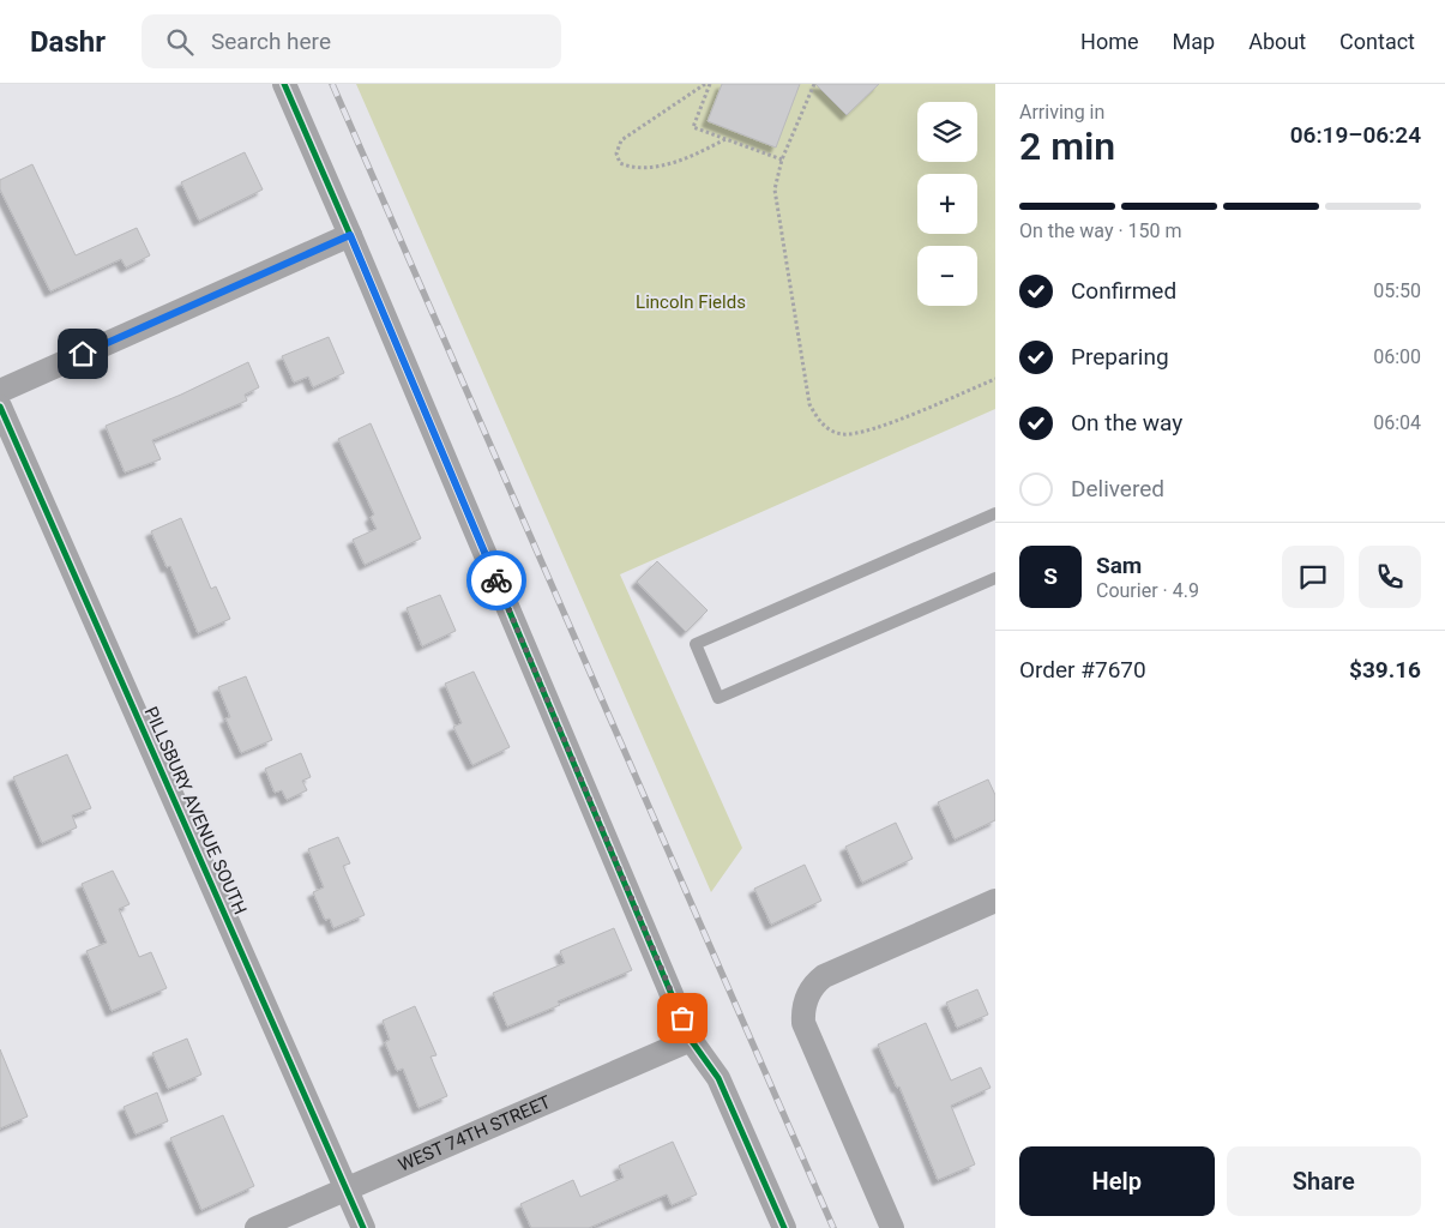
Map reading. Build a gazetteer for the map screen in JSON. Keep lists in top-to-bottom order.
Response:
{
  "streets": {
    "street": ["PILLSBURY AVENUE SOUTH", "WEST 74TH STREET"]
  },
  "crossings": [
    ["PILLSBURY AVENUE SOUTH", "WEST 74TH STREET"]
  ],
  "parks": ["Lincoln Fields"],
  "page": {
    "header": "Dashr",
    "search": "Search here",
    "nav": [
      "Home",
      "Map",
      "About",
      "Contact"
    ],
    "heading": ["2 min", "Arriving in", "06:19–06:24"],
    "panel": [
      "Sam",
      "Courier · 4.9",
      "Order #7670",
      "$39.16"
    ],
    "map_buttons": ["+", "−"],
    "bar": "On the way · 150 m",
    "list": [
      ["Confirmed", "05:50"],
      ["Preparing", "06:00"],
      ["On the way", "06:04"],
      "Delivered"
    ],
    "round": "S",
    "buttons": ["Help", "Share"]
  }
}
